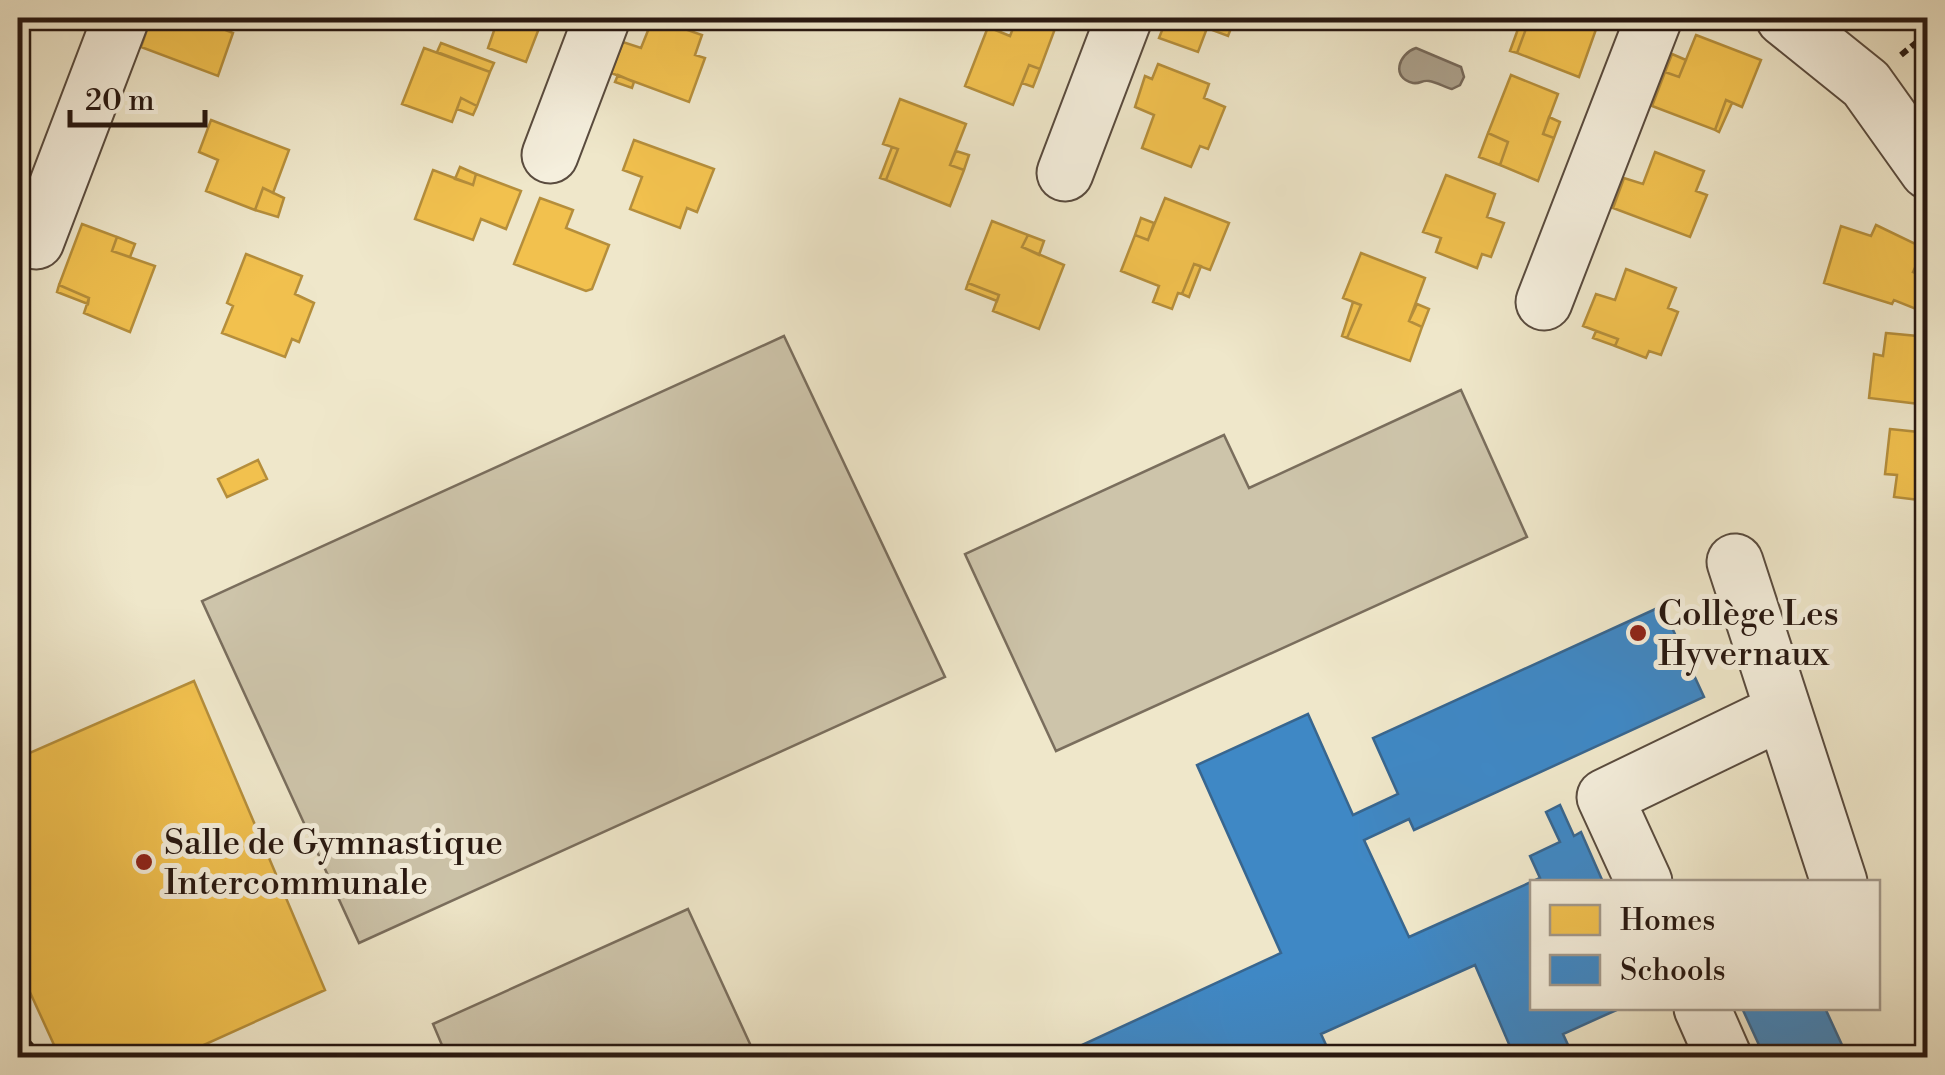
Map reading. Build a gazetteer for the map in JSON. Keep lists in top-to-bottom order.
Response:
{
  "places": ["Collège Les Hyvernaux", "Salle de Gymnastique Intercommunale"],
  "legend": ["Homes", "Schools"],
  "scale_bar": "20 m"
}
